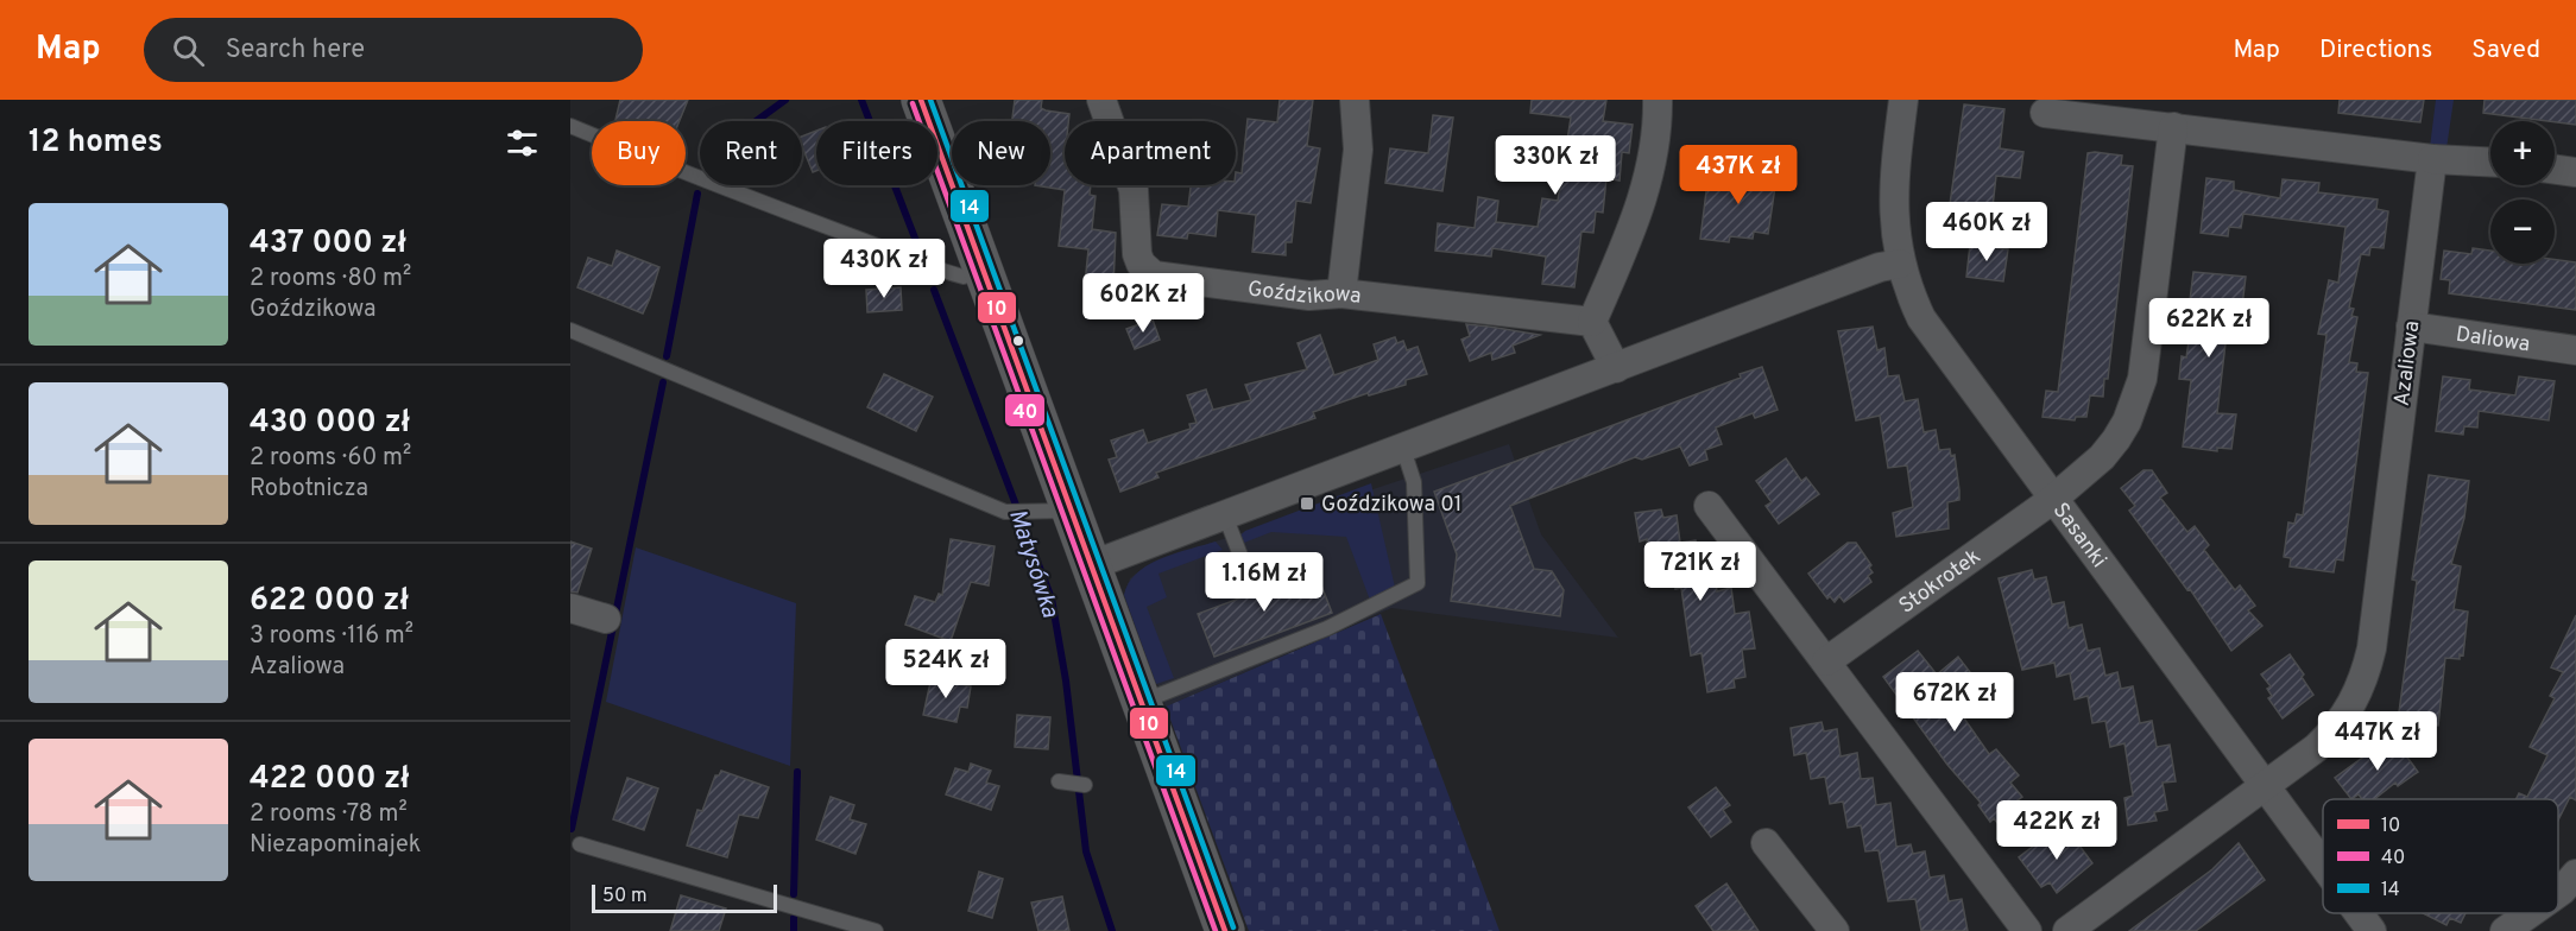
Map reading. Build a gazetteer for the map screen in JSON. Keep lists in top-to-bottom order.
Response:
{
  "streets": {
    "street": [
      "Goździkowa",
      "Daliowa",
      "Azaliowa",
      "Sasanki",
      "Stokrotek"
    ]
  },
  "crossings": [
    ["Daliowa", "Azaliowa"],
    ["Azaliowa", "Sasanki"],
    ["Sasanki", "Stokrotek"]
  ],
  "water": ["Matysówka"],
  "places": {
    "transit": ["Goździkowa 01"]
  },
  "lines": ["transit line 10", "transit line 14", "transit line 40"],
  "legend": ["10", "40", "14"],
  "scale_bar": "50 m",
  "page": {
    "header": "Map",
    "search": "Search here",
    "nav": ["Map", "Directions", "Saved"],
    "heading": "12 homes",
    "map_buttons": ["+", "−"],
    "chip": [
      "Buy",
      "Rent",
      "Filters",
      "New",
      "Apartment"
    ],
    "price": [
      "330K zł",
      "437K zł",
      "460K zł",
      "430K zł",
      "602K zł",
      "622K zł",
      "721K zł",
      "1.16M zł",
      "524K zł",
      "672K zł",
      "447K zł",
      "422K zł"
    ],
    "list": [
      {
        "name": "437 000 zł",
        "note": "2 rooms · 80 m² · Goździkowa"
      },
      {
        "name": "430 000 zł",
        "note": "2 rooms · 60 m² · Robotnicza"
      },
      {
        "name": "622 000 zł",
        "note": "3 rooms · 116 m² · Azaliowa"
      },
      {
        "name": "422 000 zł",
        "note": "2 rooms · 78 m² · Niezapominajek"
      }
    ],
    "scale": "50 m"
  }
}
